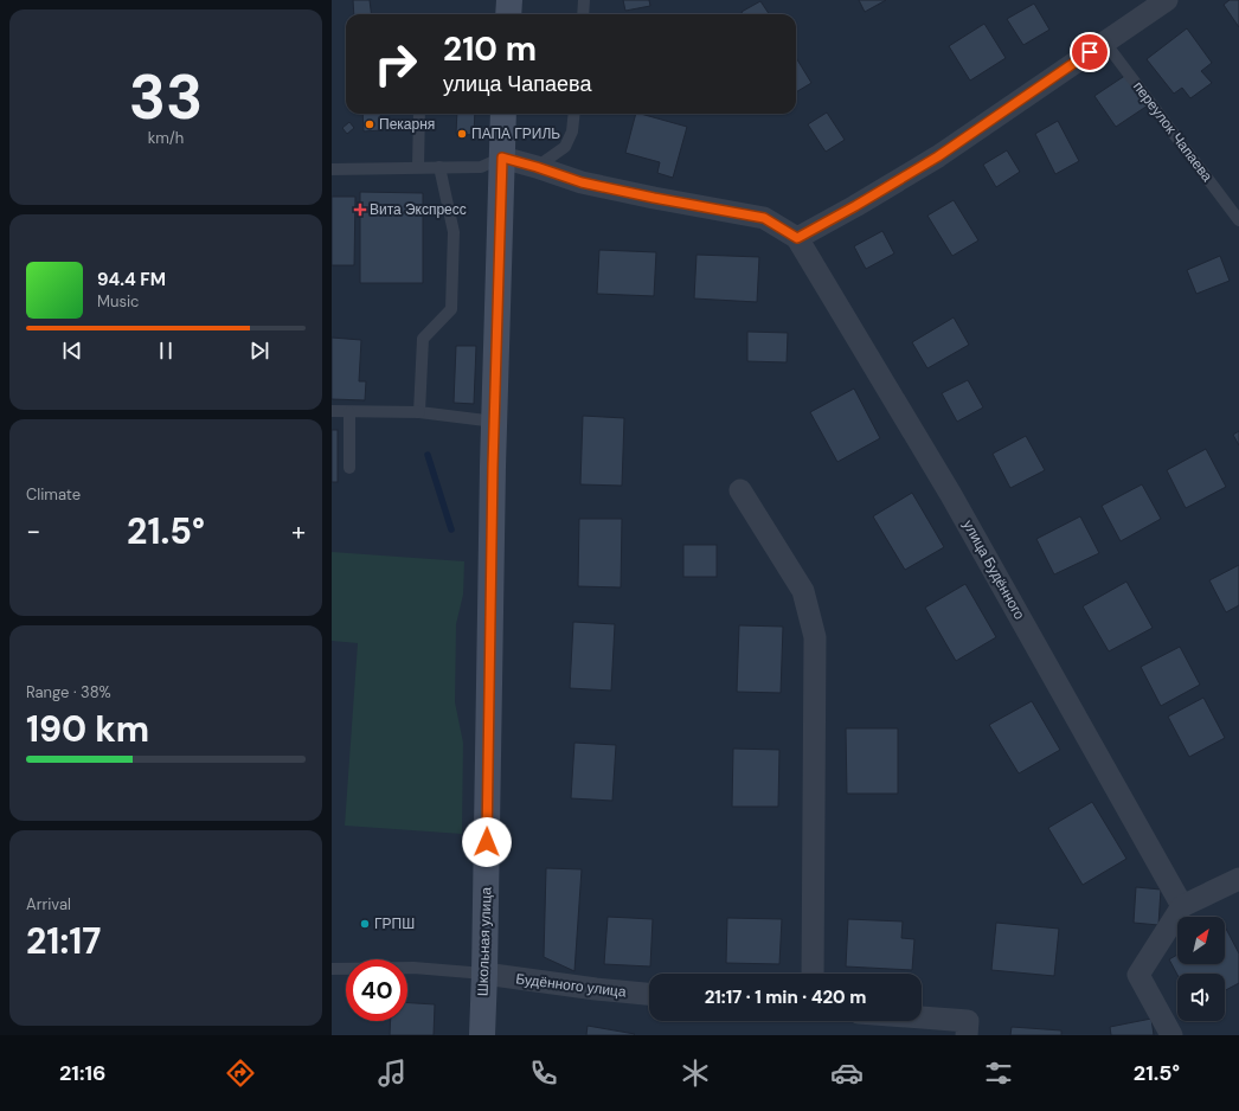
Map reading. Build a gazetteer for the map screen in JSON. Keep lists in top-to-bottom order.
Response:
{
  "streets": {
    "street": ["улица Будённого", "Школьная улица", "Будённого улица"],
    "lane": ["переулок Чапаева"]
  },
  "crossings": [
    ["Школьная улица", "Будённого улица"]
  ],
  "places": {
    "other": ["Пекарня", "ПАПА ГРИЛЬ", "ГРПШ"],
    "health": ["Вита Экспресс"]
  },
  "north": "top right",
  "page": {
    "tile": [
      ["33", "km/h"],
      "Climate",
      ["Range · 38%", "190 km"],
      ["Arrival", "21:17"]
    ],
    "turn": ["210 m", "улица Чапаева"],
    "song": ["94.4 FM", "Music"],
    "heat": ["−", "21.5°", "+"],
    "limit": "40",
    "trip": "21:17 · 1 min · 420 m",
    "tabs": ["21:16", "21.5°"]
  }
}
